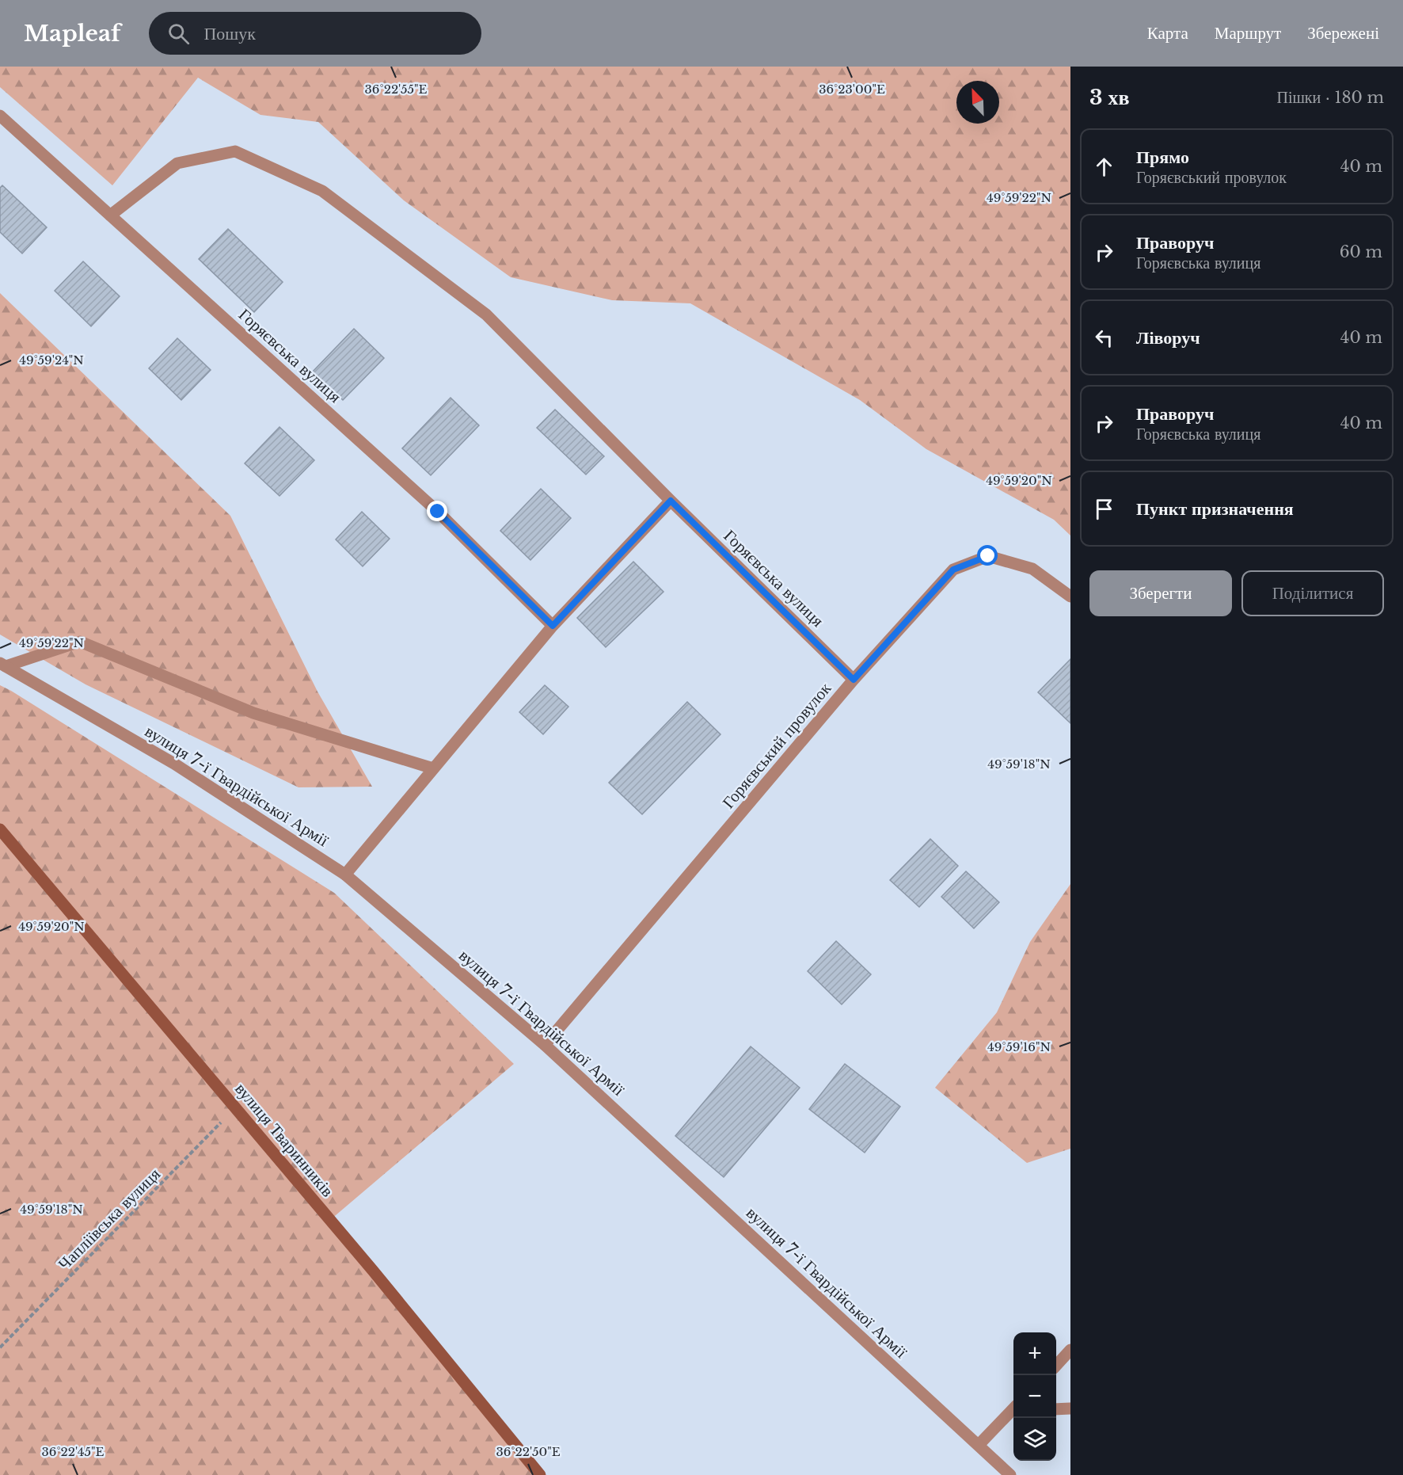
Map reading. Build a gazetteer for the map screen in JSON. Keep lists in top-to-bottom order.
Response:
{
  "streets": {
    "main road": ["вулиця Тваринників"],
    "street": ["Горяєвська вулиця", "Горяєвський провулок", "вулиця 7-ї Гвардійської Армії"],
    "path": ["Чапліївська вулиця"]
  },
  "crossings": [
    ["Горяєвська вулиця", "Горяєвський провулок"],
    ["Горяєвський провулок", "вулиця 7-ї Гвардійської Армії"],
    ["вулиця Тваринників", "Чапліївська вулиця"]
  ],
  "north": "top left",
  "page": {
    "header": "Mapleaf",
    "search": "Пошук",
    "nav": ["Карта", "Маршрут", "Збережені"],
    "heading": ["3 хв", "Пішки · 180 m"],
    "list": [
      ["Прямо", "Горяєвський провулок", "40 m"],
      ["Праворуч", "Горяєвська вулиця", "60 m"],
      ["Ліворуч", "40 m"],
      ["Праворуч", "Горяєвська вулиця", "40 m"],
      "Пункт призначення"
    ],
    "buttons": ["Зберегти", "Поділитися"],
    "map_buttons": ["+", "−"]
  },
  "coordinates": [
    "36°22'55\"E",
    "36°23'00\"E",
    "49°59'22\"N",
    "49°59'24\"N",
    "49°59'20\"N",
    "49°59'18\"N",
    "49°59'16\"N",
    "36°22'45\"E",
    "36°22'50\"E"
  ]
}
